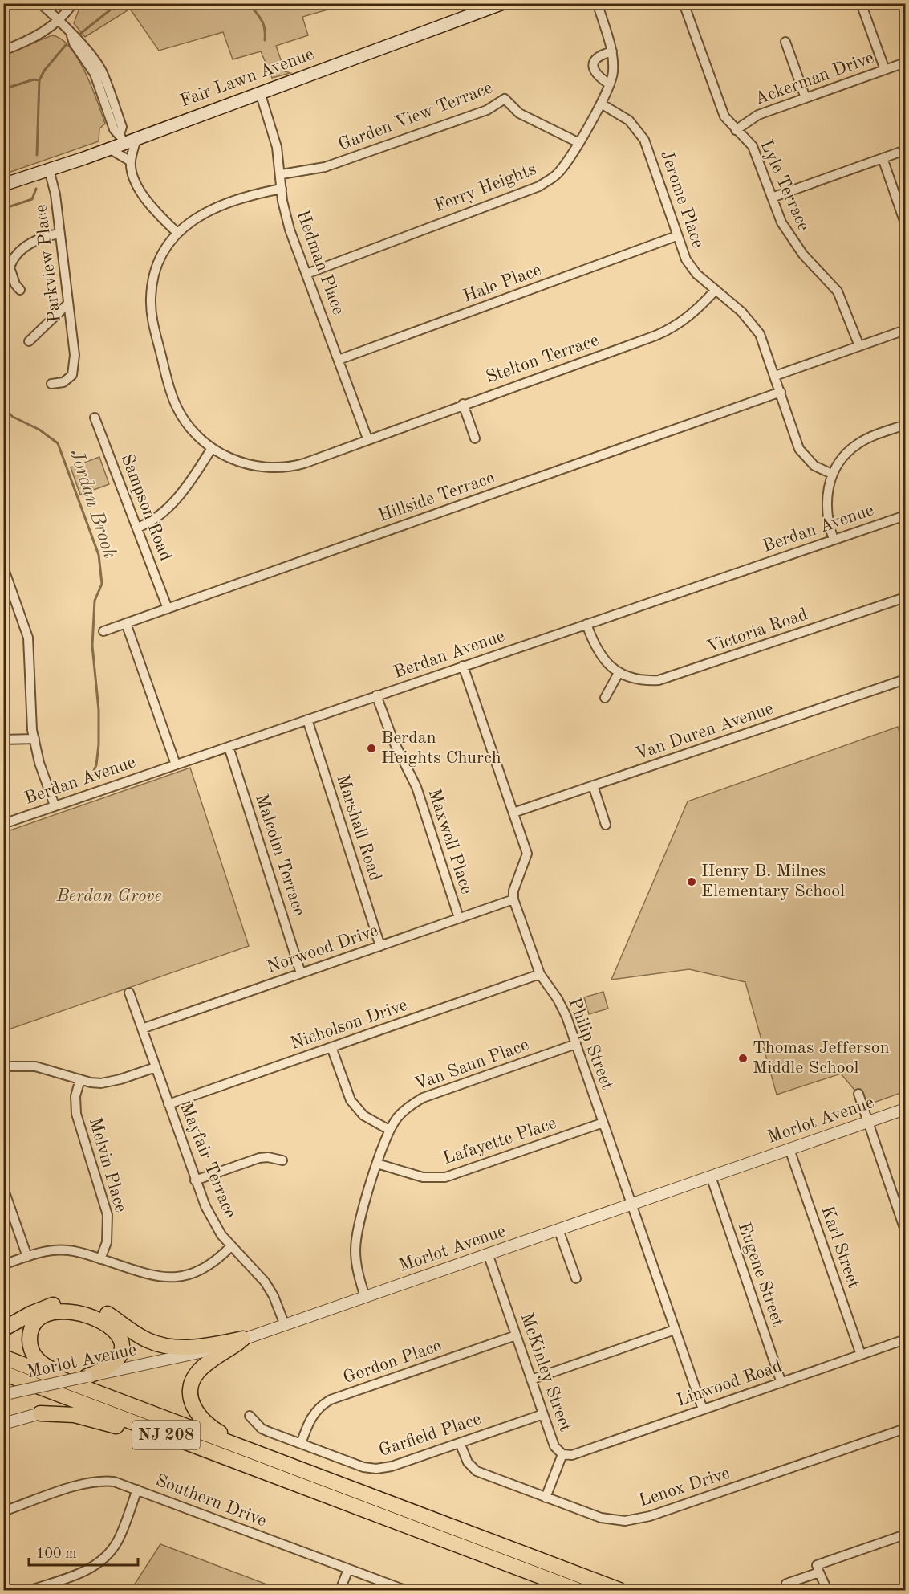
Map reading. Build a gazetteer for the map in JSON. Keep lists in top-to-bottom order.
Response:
{
  "streets": {
    "highway": ["NJ 208"],
    "main road": ["Fair Lawn Avenue"],
    "street": [
      "Ackerman Drive",
      "Garden View Terrace",
      "Lyle Terrace",
      "Ferry Heights",
      "Jerome Place",
      "Hedman Place",
      "Parkview Place",
      "Hale Place",
      "Stelton Terrace",
      "Hillside Terrace",
      "Sampson Road",
      "Berdan Avenue",
      "Victoria Road",
      "Van Duren Avenue",
      "Marshall Road",
      "Maxwell Place",
      "Malcolm Terrace",
      "Norwood Drive",
      "Nicholson Drive",
      "Philip Street",
      "Van Saun Place",
      "Morlot Avenue",
      "Lafayette Place",
      "Mayfair Terrace",
      "Melvin Place",
      "Karl Street",
      "Eugene Street",
      "Gordon Place",
      "McKinley Street",
      "Linwood Road",
      "Garfield Place",
      "Lenox Drive",
      "Southern Drive"
    ]
  },
  "crossings": [
    ["Fair Lawn Avenue", "Hedman Place"],
    ["Fair Lawn Avenue", "Parkview Place"],
    ["Ackerman Drive", "Lyle Terrace"],
    ["Garden View Terrace", "Ferry Heights"],
    ["Garden View Terrace", "Hedman Place"],
    ["Ferry Heights", "Jerome Place"],
    ["Ferry Heights", "Hedman Place"],
    ["Jerome Place", "Hale Place"],
    ["Jerome Place", "Stelton Terrace"],
    ["Jerome Place", "Hillside Terrace"],
    ["Hedman Place", "Hale Place"],
    ["Hedman Place", "Stelton Terrace"],
    ["Hillside Terrace", "Sampson Road"],
    ["Berdan Avenue", "Victoria Road"],
    ["Berdan Avenue", "Marshall Road"],
    ["Berdan Avenue", "Maxwell Place"],
    ["Berdan Avenue", "Malcolm Terrace"],
    ["Marshall Road", "Norwood Drive"],
    ["Maxwell Place", "Norwood Drive"],
    ["Malcolm Terrace", "Norwood Drive"],
    ["Norwood Drive", "Philip Street"],
    ["Norwood Drive", "Mayfair Terrace"],
    ["Nicholson Drive", "Philip Street"],
    ["Nicholson Drive", "Mayfair Terrace"],
    ["Philip Street", "Van Saun Place"],
    ["Philip Street", "Morlot Avenue"],
    ["Philip Street", "Lafayette Place"],
    ["Philip Street", "Linwood Road"],
    ["Van Saun Place", "Morlot Avenue"],
    ["Van Saun Place", "Lafayette Place"],
    ["Morlot Avenue", "Mayfair Terrace"],
    ["Morlot Avenue", "Karl Street"],
    ["Morlot Avenue", "Eugene Street"],
    ["Morlot Avenue", "McKinley Street"],
    ["Karl Street", "Linwood Road"],
    ["Eugene Street", "Linwood Road"],
    ["Gordon Place", "McKinley Street"],
    ["Gordon Place", "Garfield Place"],
    ["McKinley Street", "Linwood Road"],
    ["McKinley Street", "Garfield Place"],
    ["McKinley Street", "Lenox Drive"],
    ["Garfield Place", "Lenox Drive"]
  ],
  "water": ["Jordan Brook"],
  "parks": ["Berdan Grove"],
  "places": ["Berdan Heights Church", "Henry B. Milnes Elementary School", "Thomas Jefferson Middle School"],
  "scale_bar": "100 m"
}
